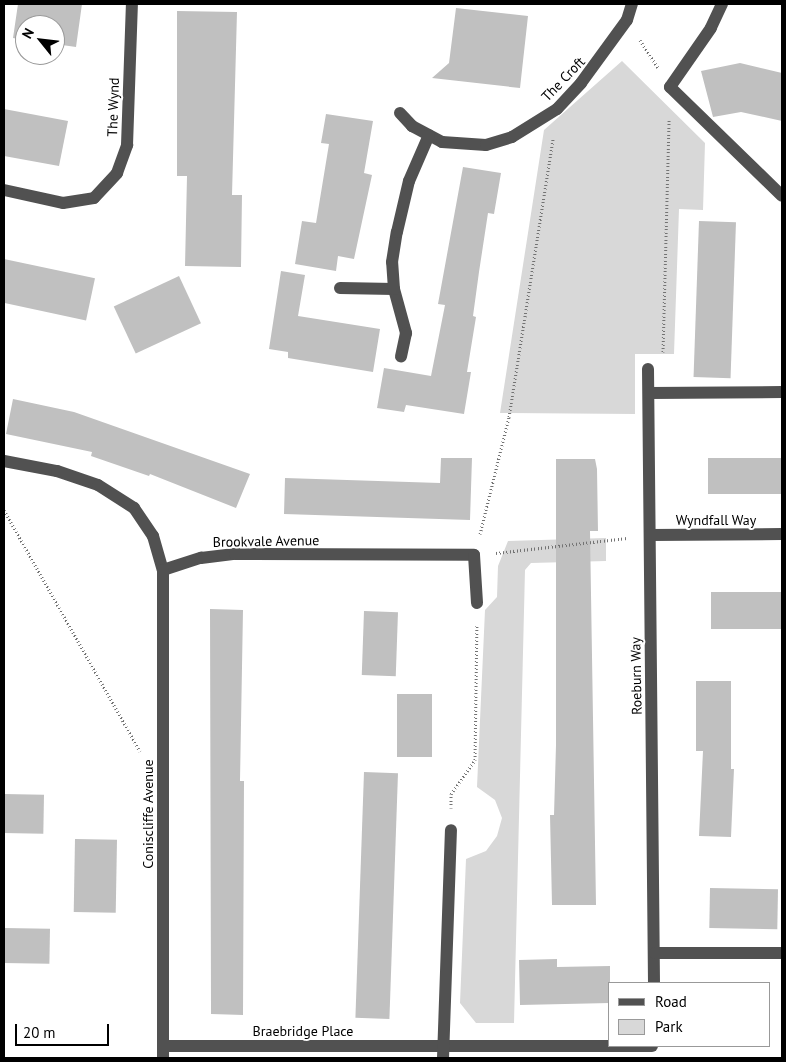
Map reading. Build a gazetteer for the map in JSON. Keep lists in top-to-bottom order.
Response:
{
  "streets": {
    "street": [
      "The Croft",
      "The Wynd",
      "Wyndfall Way",
      "Brookvale Avenue",
      "Roeburn Way",
      "Coniscliffe Avenue",
      "Braebridge Place"
    ]
  },
  "crossings": [
    ["Wyndfall Way", "Roeburn Way"],
    ["Brookvale Avenue", "Coniscliffe Avenue"],
    ["Coniscliffe Avenue", "Braebridge Place"]
  ],
  "legend": ["Road", "Park"],
  "scale_bar": "20 m",
  "north": "top left"
}
